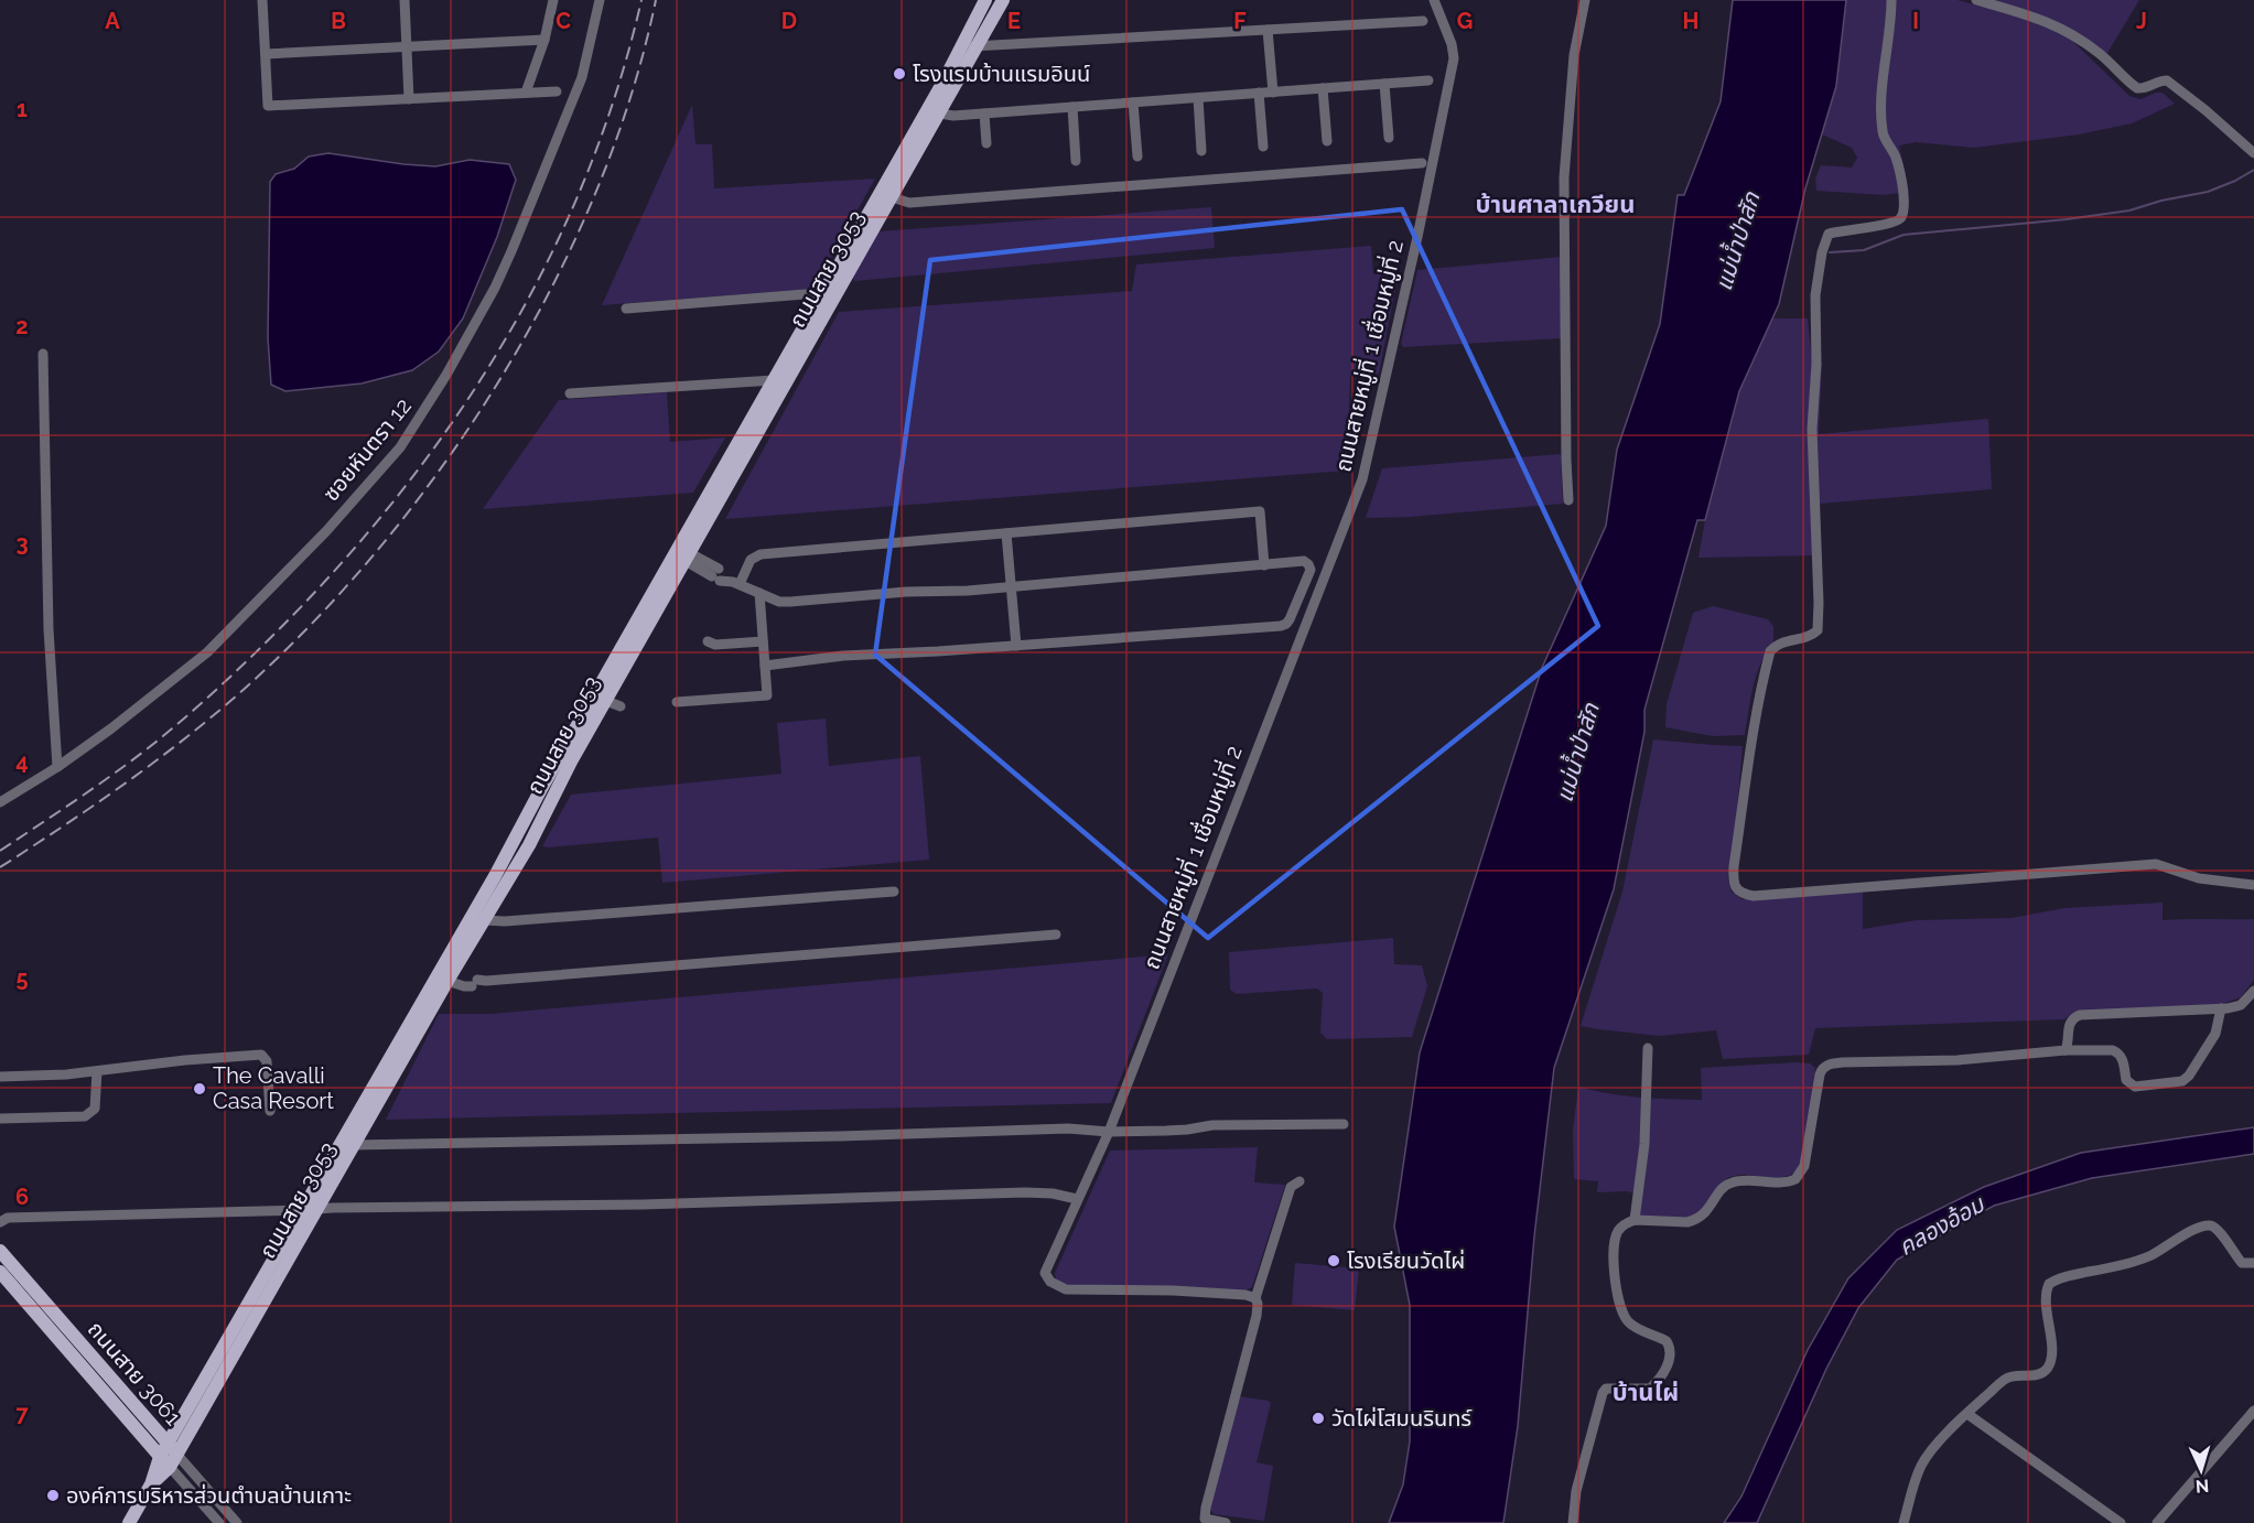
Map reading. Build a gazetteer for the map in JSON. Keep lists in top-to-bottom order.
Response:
{
  "streets": {
    "main road": ["ถนนสาย 3053", "ถนนสาย 3061"],
    "street": ["ถนนสายหมู่ที่ 1 เชื่อมหมู่ที่ 2", "ซอยหันตรา 12"]
  },
  "crossings": [
    ["ถนนสาย 3053", "ถนนสาย 3061"]
  ],
  "districts": ["บ้านศาลาเกวียน", "บ้านไผ่"],
  "water": ["แม่น้ำป่าสัก", "คลองอ้อม"],
  "places": [
    "โรงแรมบ้านแรมอินน์",
    "The Cavalli Casa Resort",
    "โรงเรียนวัดไผ่",
    "วัดไผ่โสมนรินทร์",
    "องค์การบริหารส่วนตำบลบ้านเกาะ"
  ],
  "north": "bottom",
  "grid": {
    "columns": [
      "A",
      "B",
      "C",
      "D",
      "E",
      "F",
      "G",
      "H",
      "I",
      "J"
    ],
    "rows": [
      "1",
      "2",
      "3",
      "4",
      "5",
      "6",
      "7"
    ]
  }
}
